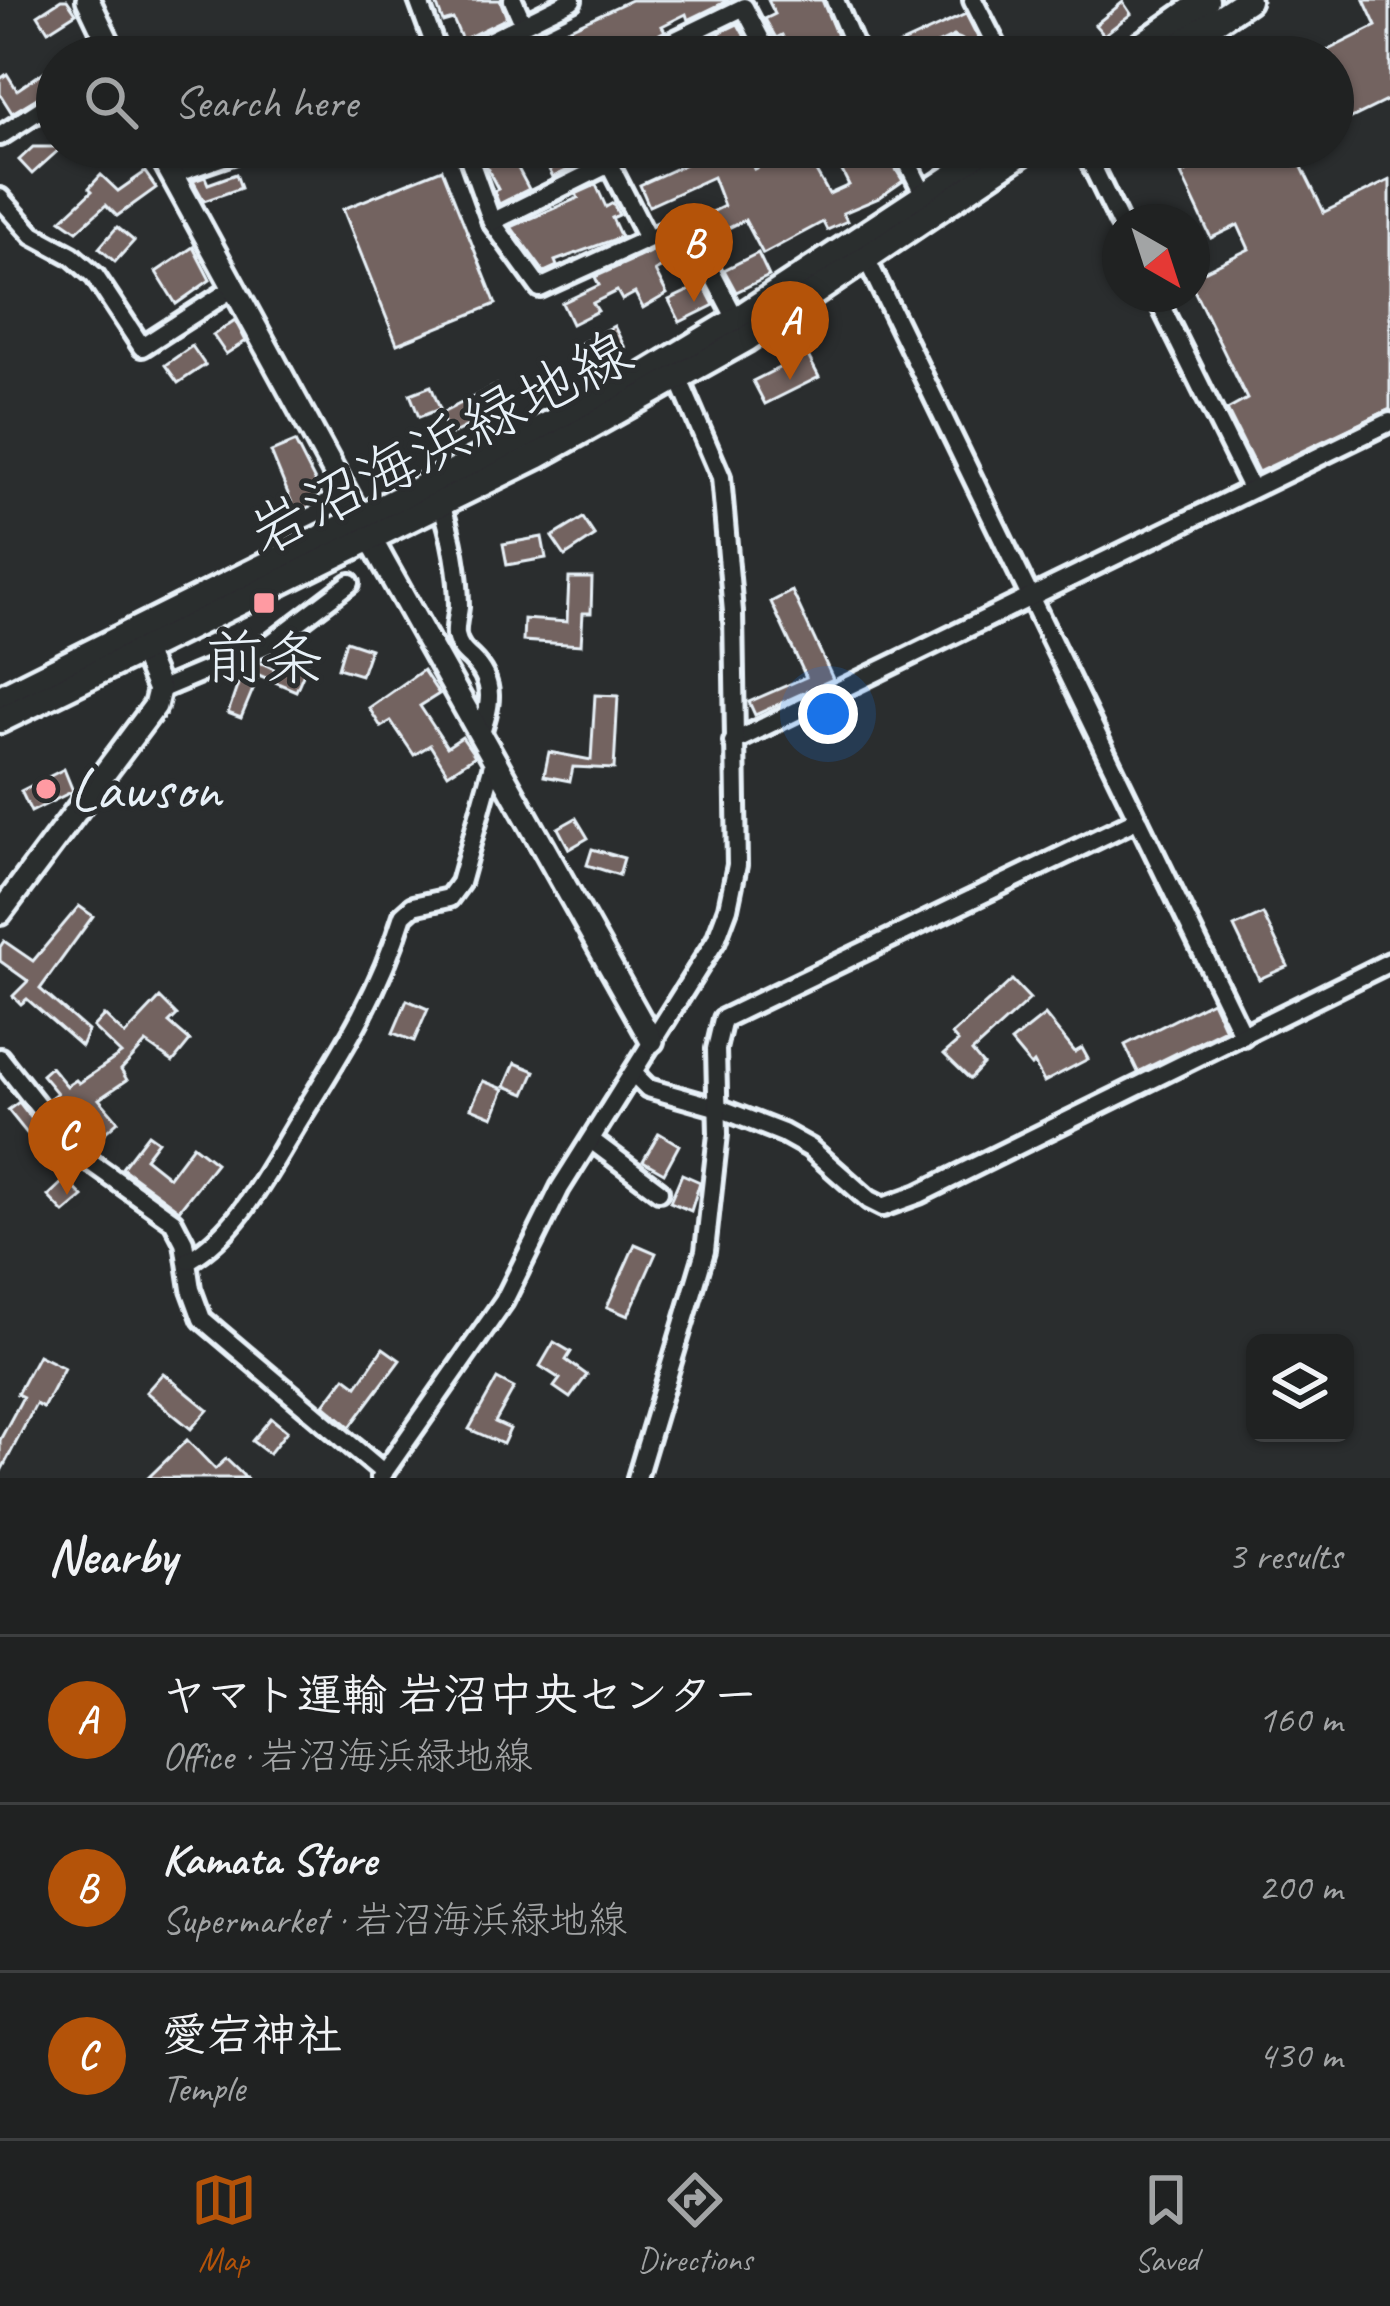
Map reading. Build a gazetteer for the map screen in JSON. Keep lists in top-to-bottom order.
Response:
{
  "streets": {
    "main road": ["岩沼海浜緑地線"]
  },
  "places": {
    "transit": ["前条"],
    "other": ["Lawson"]
  },
  "north": "bottom right",
  "page": {
    "search": "Search here",
    "pins": ["B", "A", "C"],
    "heading": ["Nearby", "3 results"],
    "list": [
      {
        "mark": "A",
        "name": "ヤマト運輸 岩沼中央センター",
        "note": "Office · 岩沼海浜緑地線",
        "value": "160 m"
      },
      {
        "mark": "B",
        "name": "Kamata Store",
        "note": "Supermarket · 岩沼海浜緑地線",
        "value": "200 m"
      },
      {
        "mark": "C",
        "name": "愛宕神社",
        "note": "Temple",
        "value": "430 m"
      }
    ],
    "nav": ["Map", "Directions", "Saved"]
  }
}
